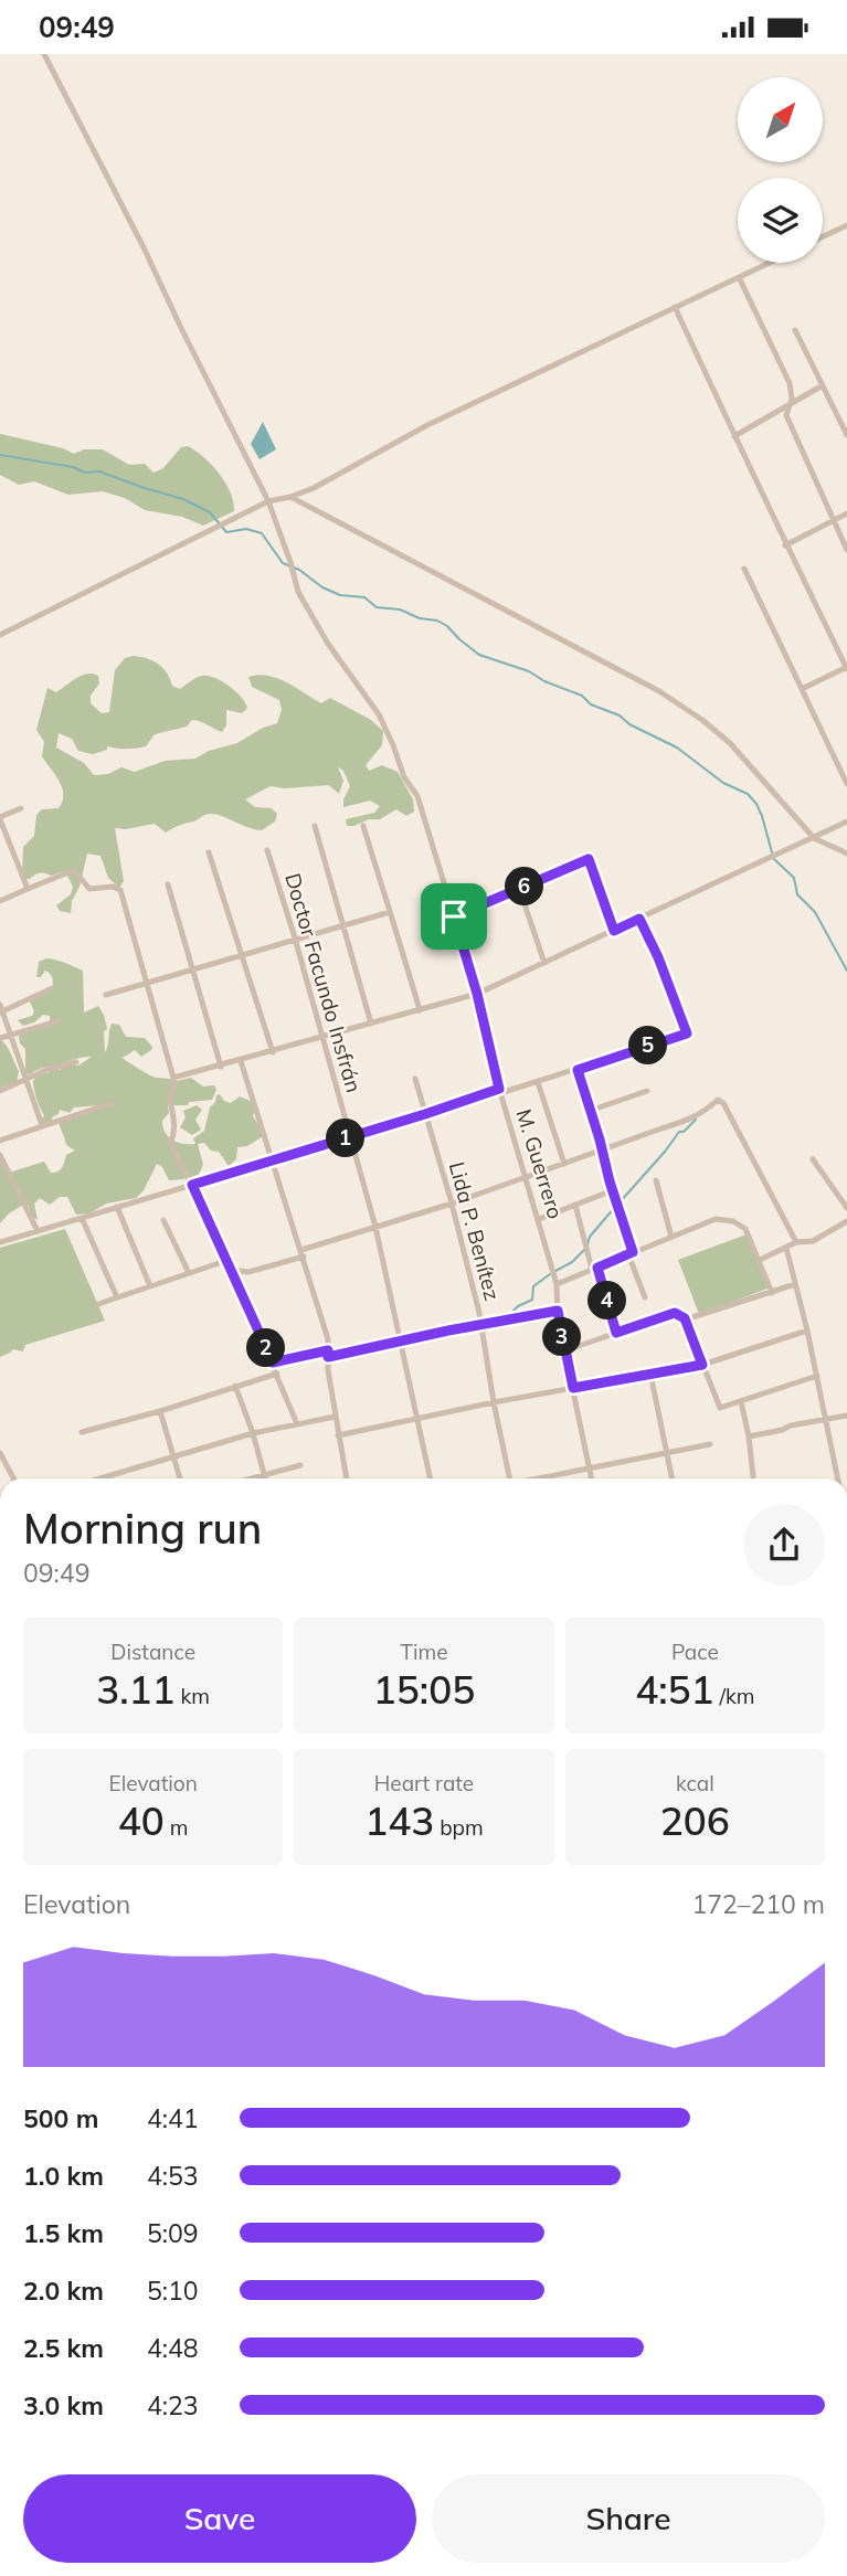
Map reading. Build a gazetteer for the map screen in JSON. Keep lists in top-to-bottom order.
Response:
{
  "streets": {
    "street": ["Doctor Facundo Insfrán", "M. Guerrero", "Lida P. Benítez"]
  },
  "north": "top right",
  "page": {
    "status": "09:49",
    "pins": [
      "6",
      "5",
      "1",
      "4",
      "3",
      "2"
    ],
    "heading": ["Morning run", "09:49"],
    "stats": [
      ["Distance", "3.11 km"],
      ["Time", "15:05"],
      ["Pace", "4:51 /km"],
      ["Elevation", "40 m"],
      ["Heart rate", "143 bpm"],
      ["kcal", "206"]
    ],
    "chart": ["Elevation", "172–210 m"],
    "list": [
      {
        "name": "500 m",
        "note": "4:41"
      },
      {
        "name": "1.0 km",
        "note": "4:53"
      },
      {
        "name": "1.5 km",
        "note": "5:09"
      },
      {
        "name": "2.0 km",
        "note": "5:10"
      },
      {
        "name": "2.5 km",
        "note": "4:48"
      },
      {
        "name": "3.0 km",
        "note": "4:23"
      }
    ],
    "buttons": ["Save", "Share"]
  }
}
